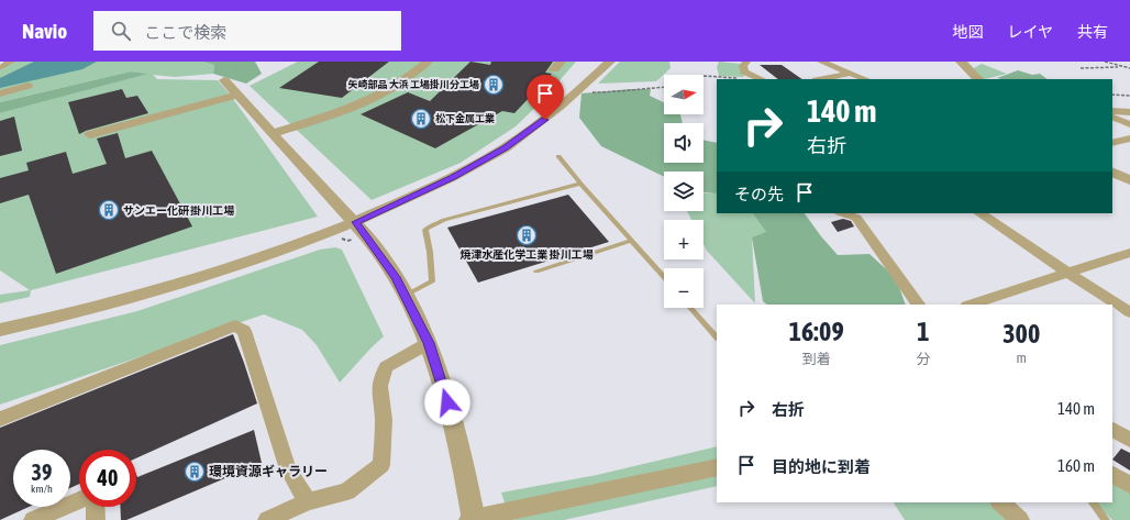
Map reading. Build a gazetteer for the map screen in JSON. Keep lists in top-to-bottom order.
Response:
{
  "places": {
    "building": [
      "矢崎部品 大浜 工場掛川分工場",
      "松下金属工業",
      "サンエー化研 掛川工場",
      "焼津水産化学工業 掛川工場",
      "環境資源ギャラリー"
    ]
  },
  "north": "right",
  "page": {
    "header": "Navio",
    "search": "ここで検索",
    "nav": ["地図", "レイヤ", "共有"],
    "map_buttons": ["+", "−"],
    "turn": ["140 m", "右折"],
    "then": "その先",
    "eta": [
      "16:09",
      "到着",
      "1",
      "分",
      "300",
      "m"
    ],
    "list": [
      {
        "name": "右折",
        "value": "140 m"
      },
      {
        "name": "目的地に到着",
        "value": "160 m"
      }
    ],
    "speed": "39 km/h",
    "limit": "40"
  }
}
